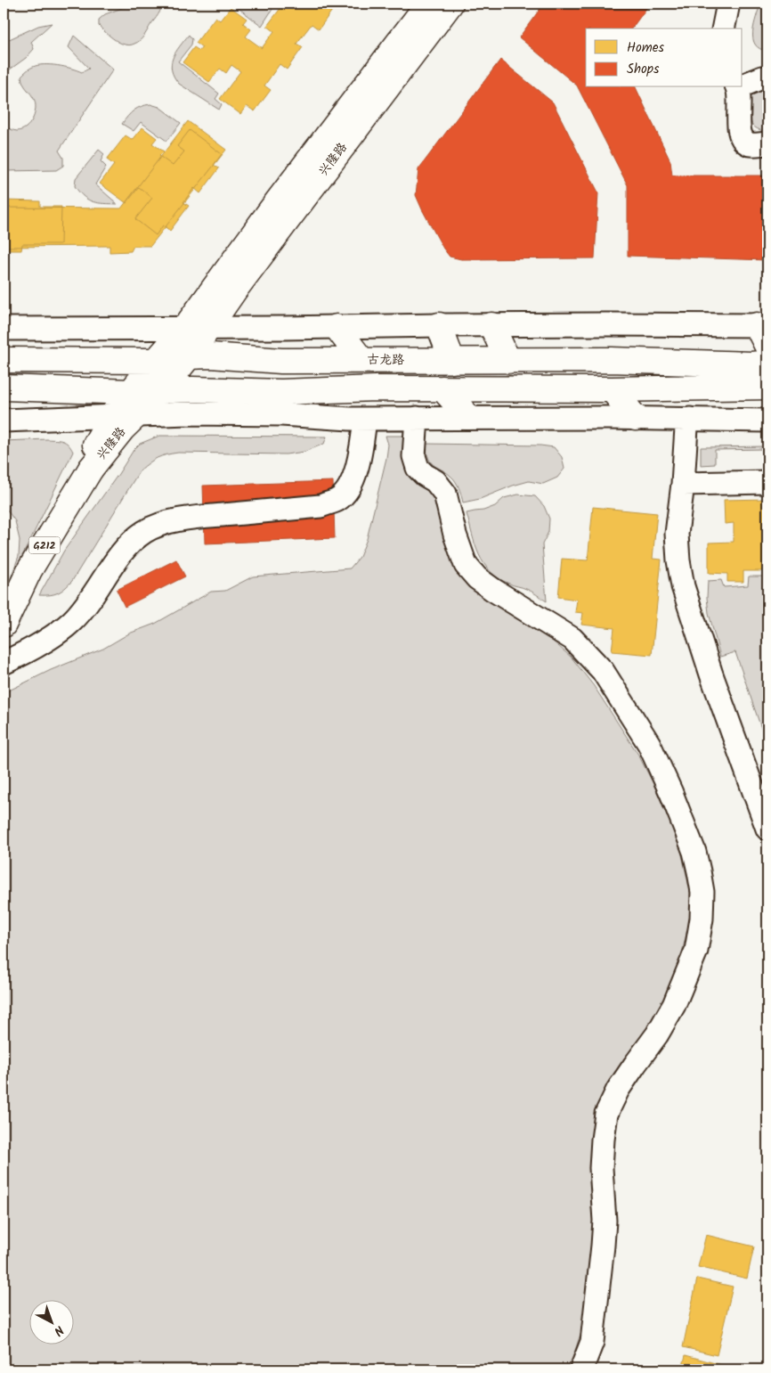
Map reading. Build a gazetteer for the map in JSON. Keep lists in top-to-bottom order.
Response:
{
  "streets": {
    "main road": ["兴隆路", "古龙路", "G212"]
  },
  "crossings": [
    ["兴隆路", "古龙路"]
  ],
  "legend": ["Homes", "Shops"],
  "north": "bottom right"
}
